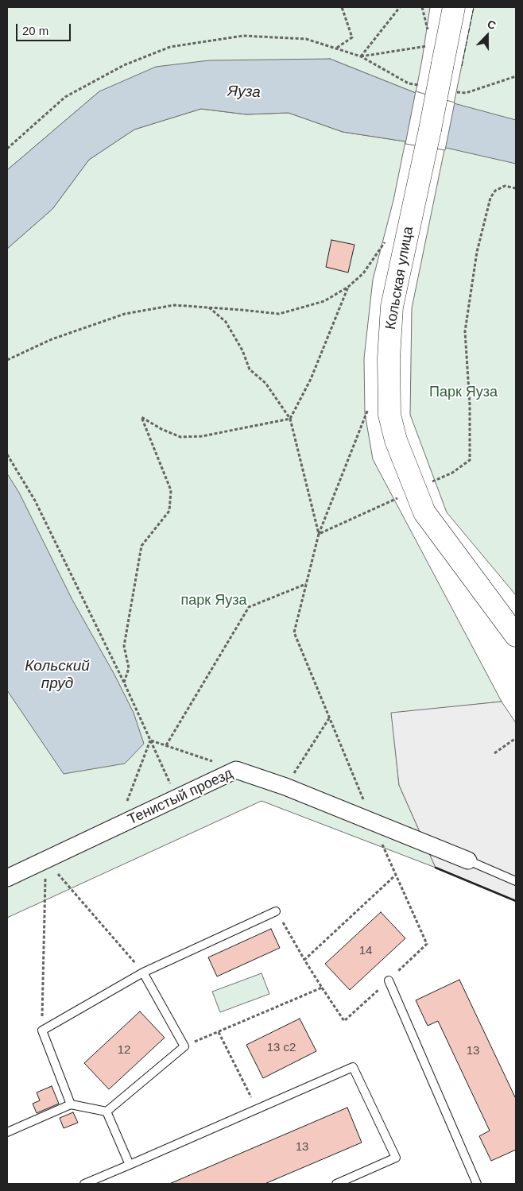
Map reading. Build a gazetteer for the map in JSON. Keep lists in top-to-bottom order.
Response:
{
  "streets": {
    "main road": ["Кольская улица"],
    "street": ["Тенистый проезд"]
  },
  "water": ["Яуза", "Кольский пруд"],
  "parks": ["Парк Яуза", "парк Яуза"],
  "house_numbers": [
    "14",
    "13 с2",
    "12",
    "13",
    "13"
  ],
  "scale_bar": "20 m",
  "north": "top"
}
